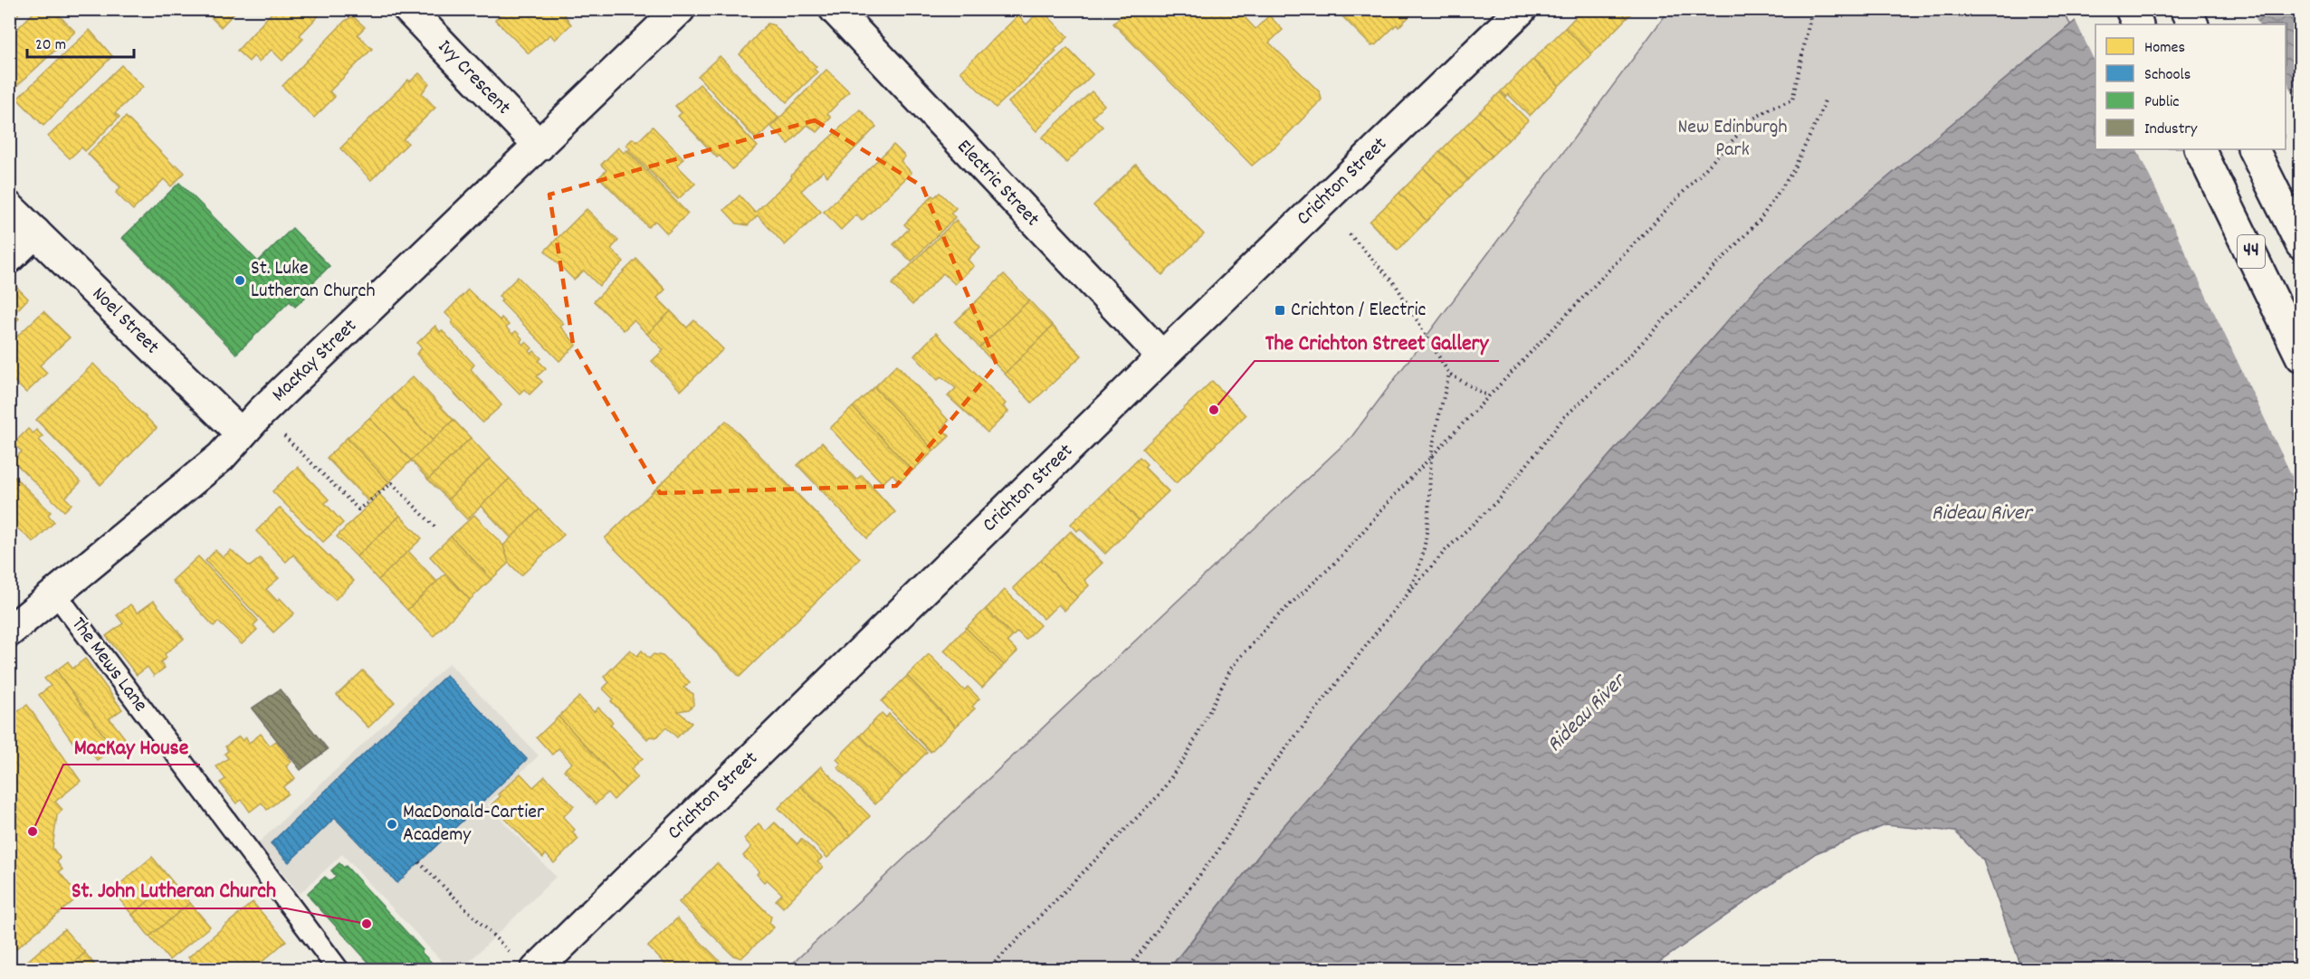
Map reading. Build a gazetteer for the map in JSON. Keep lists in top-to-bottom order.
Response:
{
  "streets": {
    "street": [
      "Ivy Crescent",
      "Crichton Street",
      "Electric Street",
      "44",
      "Noel Street",
      "MacKay Street"
    ],
    "lane": ["The Mews Lane"]
  },
  "crossings": [
    ["Ivy Crescent", "MacKay Street"],
    ["Crichton Street", "Electric Street"],
    ["Noel Street", "MacKay Street"],
    ["MacKay Street", "The Mews Lane"]
  ],
  "water": ["Rideau River"],
  "parks": ["New Edinburgh Park"],
  "places": {
    "other": [
      "St. Luke Lutheran Church",
      "The Crichton Street Gallery",
      "MacDonald-Cartier Academy",
      "MacKay House",
      "St. John Lutheran Church"
    ],
    "transit": ["Crichton / Electric"]
  },
  "legend": [
    "Homes",
    "Schools",
    "Public",
    "Industry"
  ],
  "scale_bar": "20 m"
}
